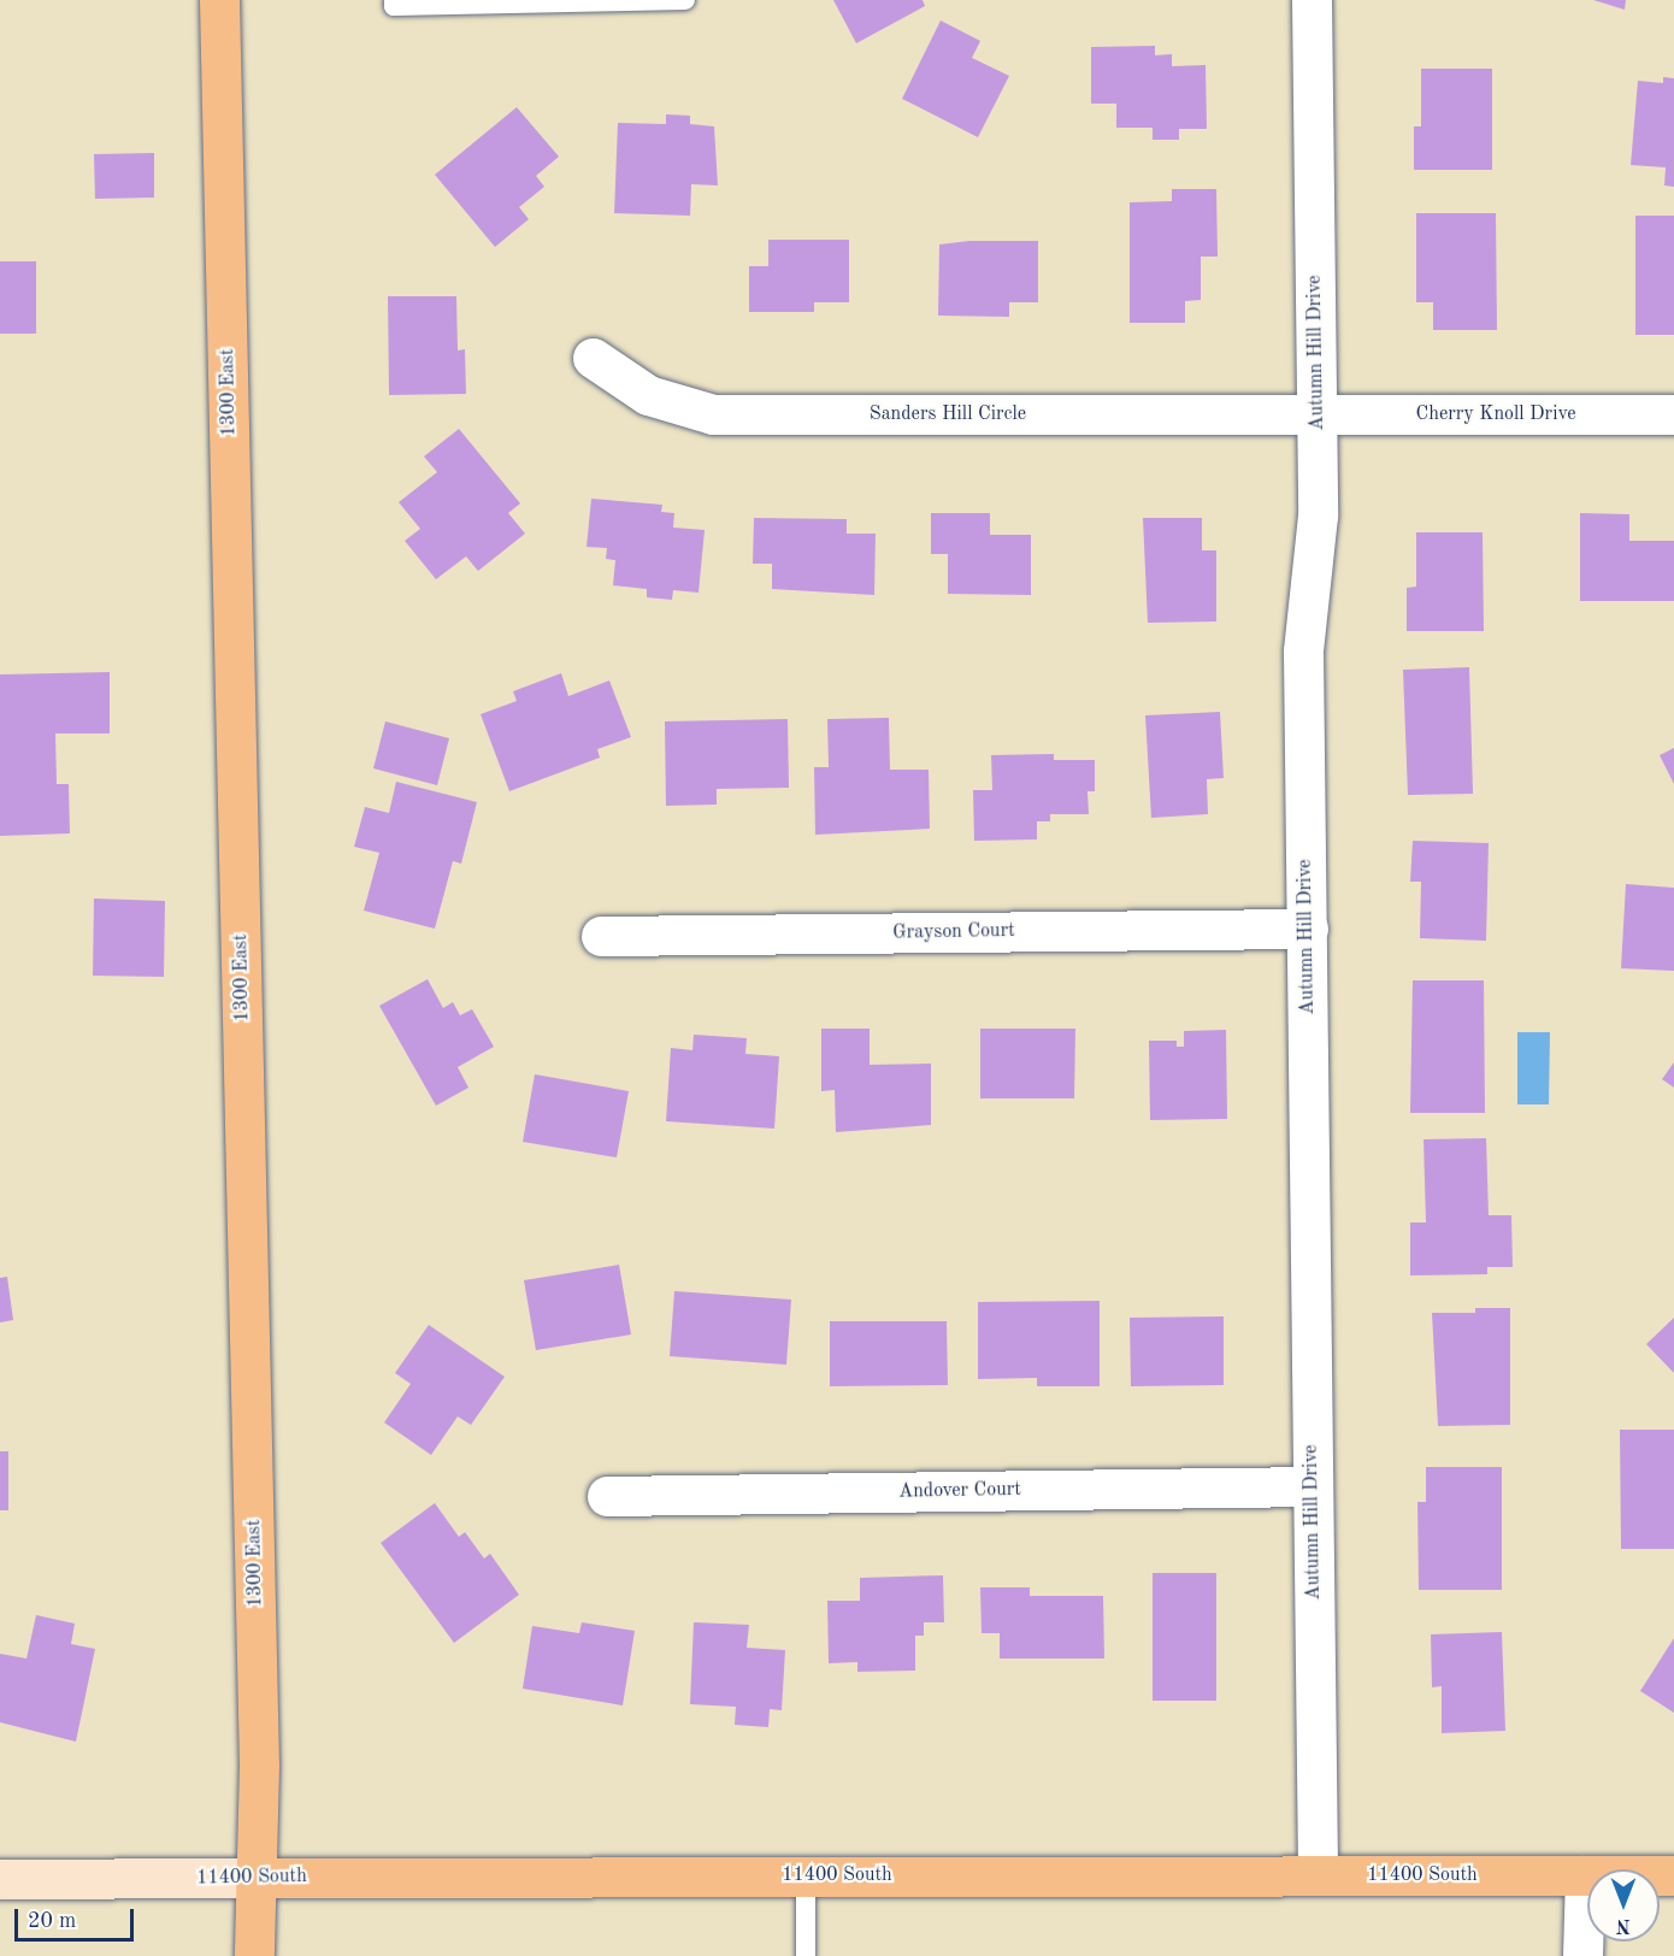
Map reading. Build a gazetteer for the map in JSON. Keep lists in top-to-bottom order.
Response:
{
  "streets": {
    "main road": ["1300 East", "11400 South"],
    "street": [
      "Autumn Hill Drive",
      "Sanders Hill Circle",
      "Cherry Knoll Drive",
      "Grayson Court",
      "Andover Court"
    ]
  },
  "crossings": [
    ["Autumn Hill Drive", "Sanders Hill Circle"],
    ["Autumn Hill Drive", "Cherry Knoll Drive"],
    ["Autumn Hill Drive", "Grayson Court"],
    ["Autumn Hill Drive", "Andover Court"],
    ["Autumn Hill Drive", "11400 South"],
    ["1300 East", "11400 South"],
    ["Sanders Hill Circle", "Cherry Knoll Drive"]
  ],
  "scale_bar": "20 m",
  "north": "bottom"
}
